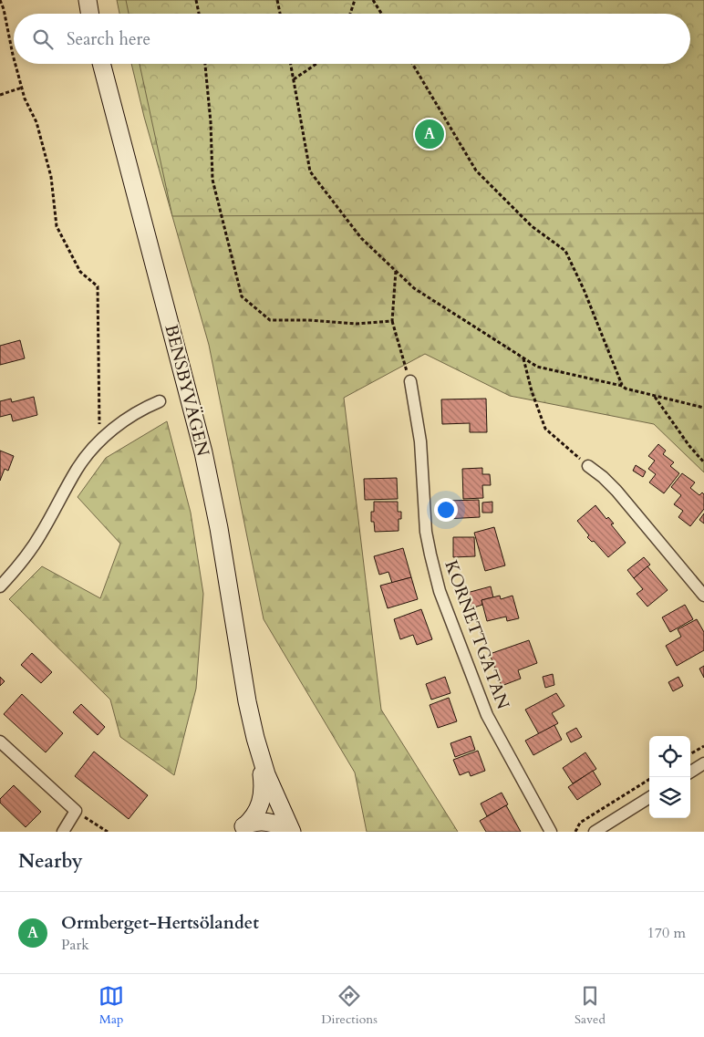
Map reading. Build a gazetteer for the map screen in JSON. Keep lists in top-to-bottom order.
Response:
{
  "streets": {
    "main road": ["BENSBYVÄGEN"],
    "street": ["KORNETTGATAN"]
  },
  "page": {
    "search": "Search here",
    "pins": "A",
    "heading": "Nearby",
    "list": [
      {
        "mark": "A",
        "name": "Ormberget-Hertsölandet",
        "note": "Park",
        "value": "170 m"
      }
    ],
    "nav": ["Map", "Directions", "Saved"]
  }
}
